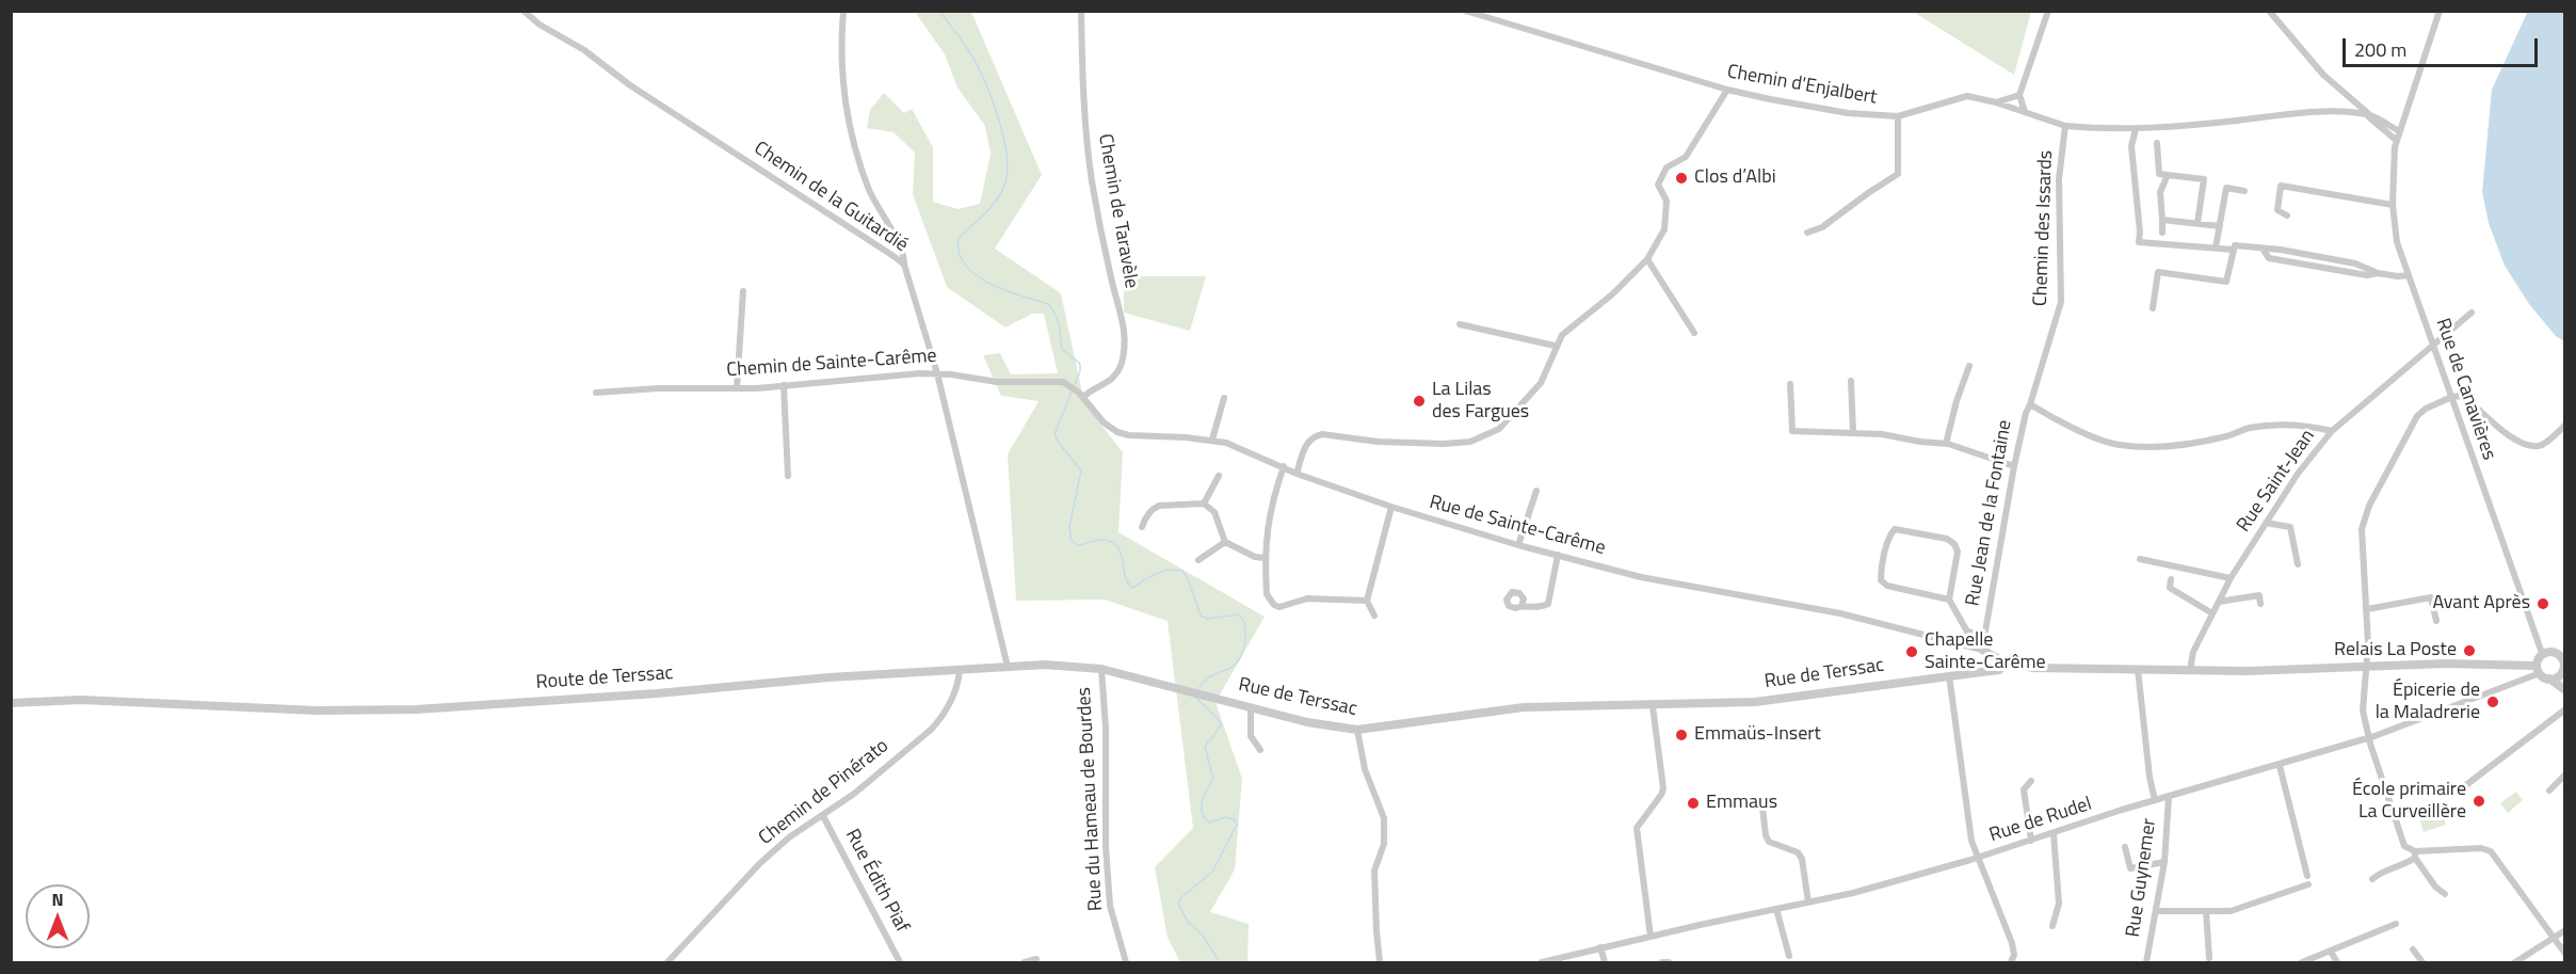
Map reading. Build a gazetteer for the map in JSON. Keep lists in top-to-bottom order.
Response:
{
  "streets": {
    "street": [
      "Chemin d'Enjalbert",
      "Chemin de la Guitardié",
      "Chemin de Taravèle",
      "Chemin des Issards",
      "Chemin de Sainte-Carême",
      "Rue de Canavières",
      "Rue Saint-Jean",
      "Rue Jean de la Fontaine",
      "Rue de Sainte-Carême",
      "Rue de Terssac",
      "Route de Terssac",
      "Chemin de Pinérato",
      "Rue du Hameau de Bourdes",
      "Rue de Rudel",
      "Rue Guynemer",
      "Rue Édith Piaf"
    ]
  },
  "crossings": [
    ["Chemin d'Enjalbert", "Chemin des Issards"],
    ["Chemin d'Enjalbert", "Rue de Canavières"],
    ["Chemin de la Guitardié", "Chemin de Sainte-Carême"],
    ["Chemin de la Guitardié", "Route de Terssac"],
    ["Chemin de Taravèle", "Rue de Sainte-Carême"],
    ["Chemin des Issards", "Rue Jean de la Fontaine"],
    ["Chemin de Sainte-Carême", "Rue de Sainte-Carême"],
    ["Rue de Canavières", "Rue Saint-Jean"],
    ["Rue de Canavières", "Rue de Rudel"],
    ["Rue Saint-Jean", "Rue Jean de la Fontaine"],
    ["Rue Jean de la Fontaine", "Rue de Sainte-Carême"],
    ["Rue Jean de la Fontaine", "Rue de Terssac"],
    ["Rue de Terssac", "Route de Terssac"],
    ["Route de Terssac", "Chemin de Pinérato"],
    ["Route de Terssac", "Rue du Hameau de Bourdes"],
    ["Chemin de Pinérato", "Rue Édith Piaf"],
    ["Rue de Rudel", "Rue Guynemer"]
  ],
  "places": [
    "Clos d’Albi",
    "La Lilas des Fargues",
    "Avant Après",
    "Relais La Poste",
    "Chapelle Sainte-Carême",
    "Épicerie de la Maladrerie",
    "Emmaüs-Insert",
    "École primaire La Curveillère",
    "Emmaus"
  ],
  "scale_bar": "200 m",
  "north": "top"
}
